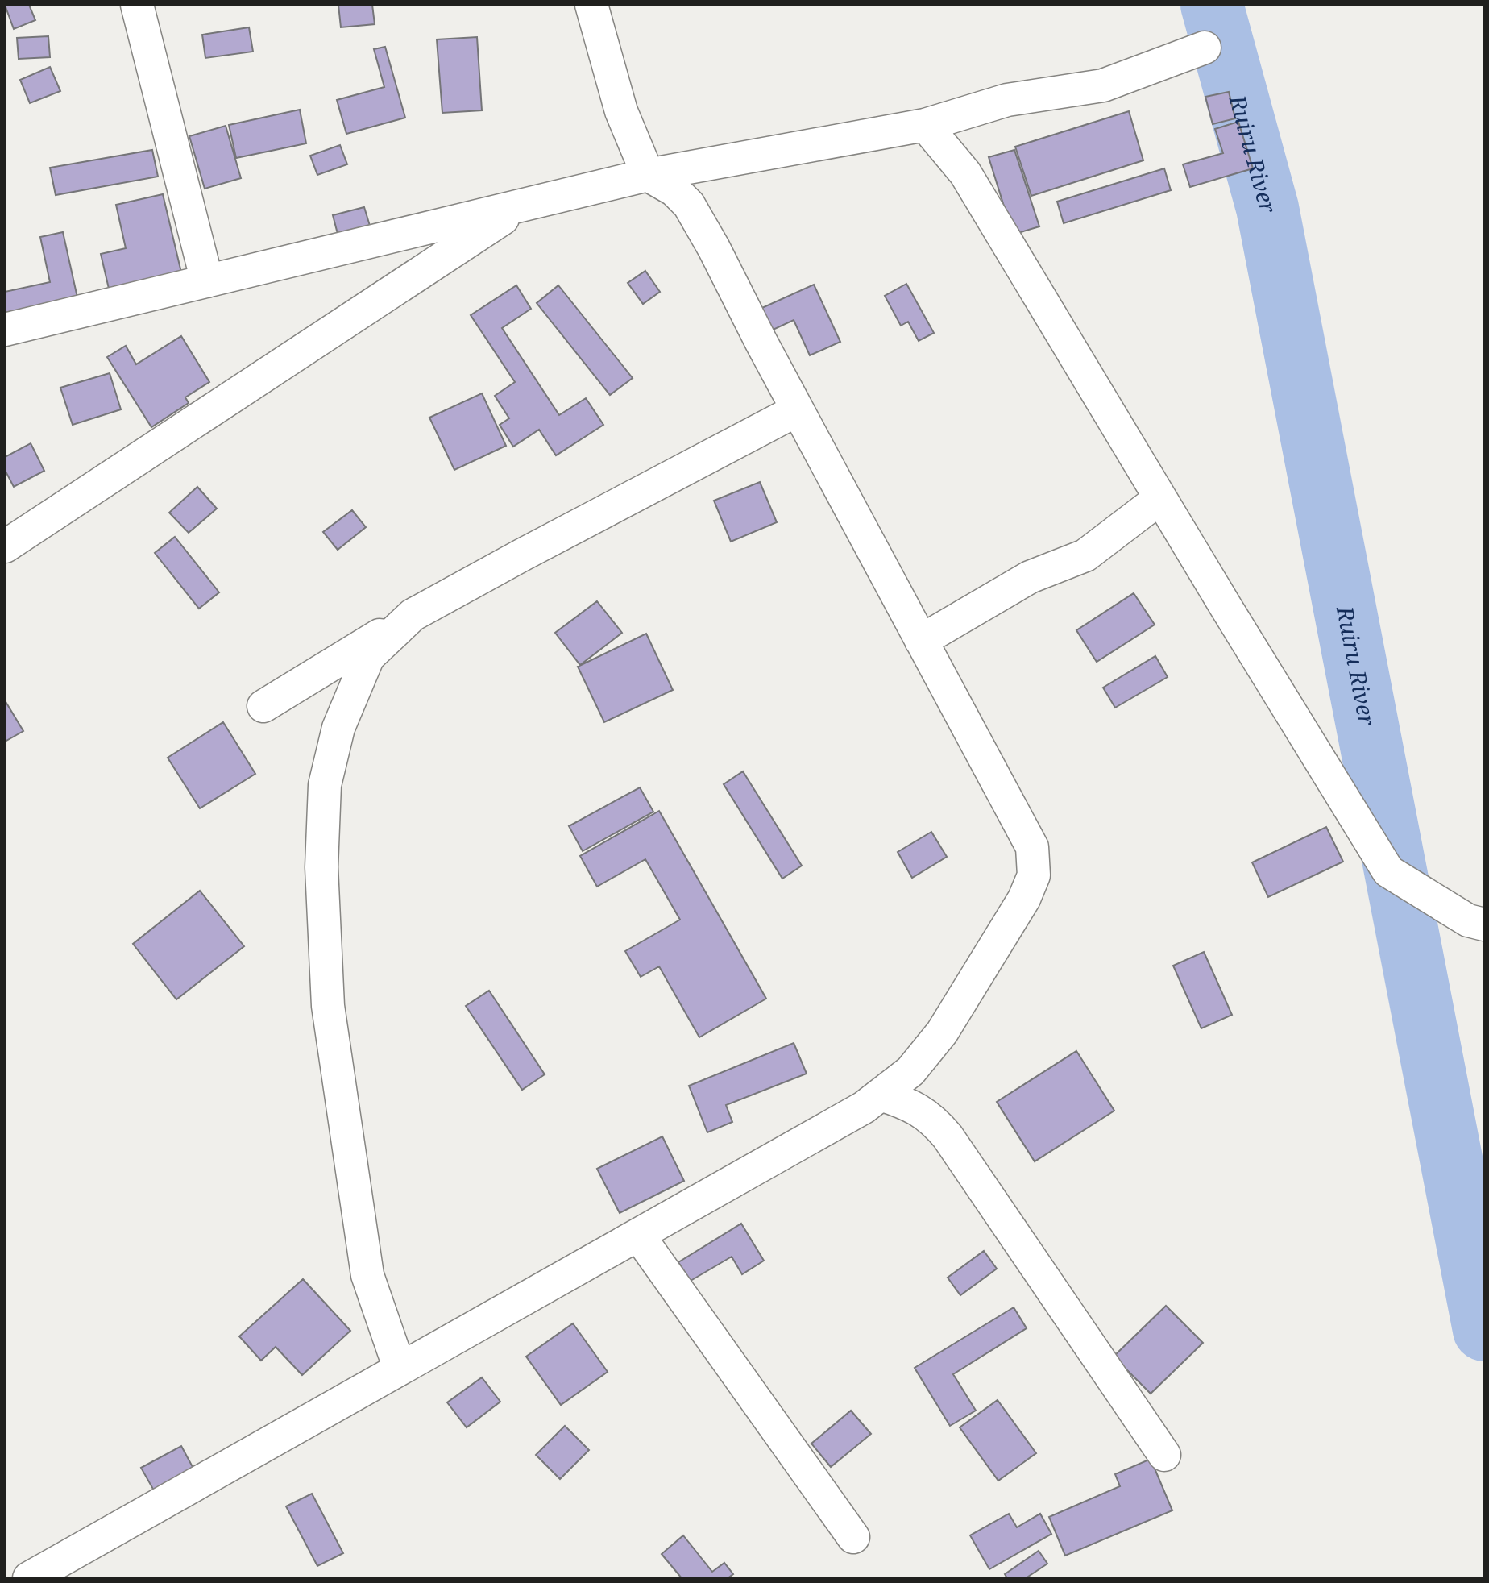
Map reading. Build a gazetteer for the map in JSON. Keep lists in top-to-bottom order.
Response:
{
  "water": ["Ruiru River"]
}
